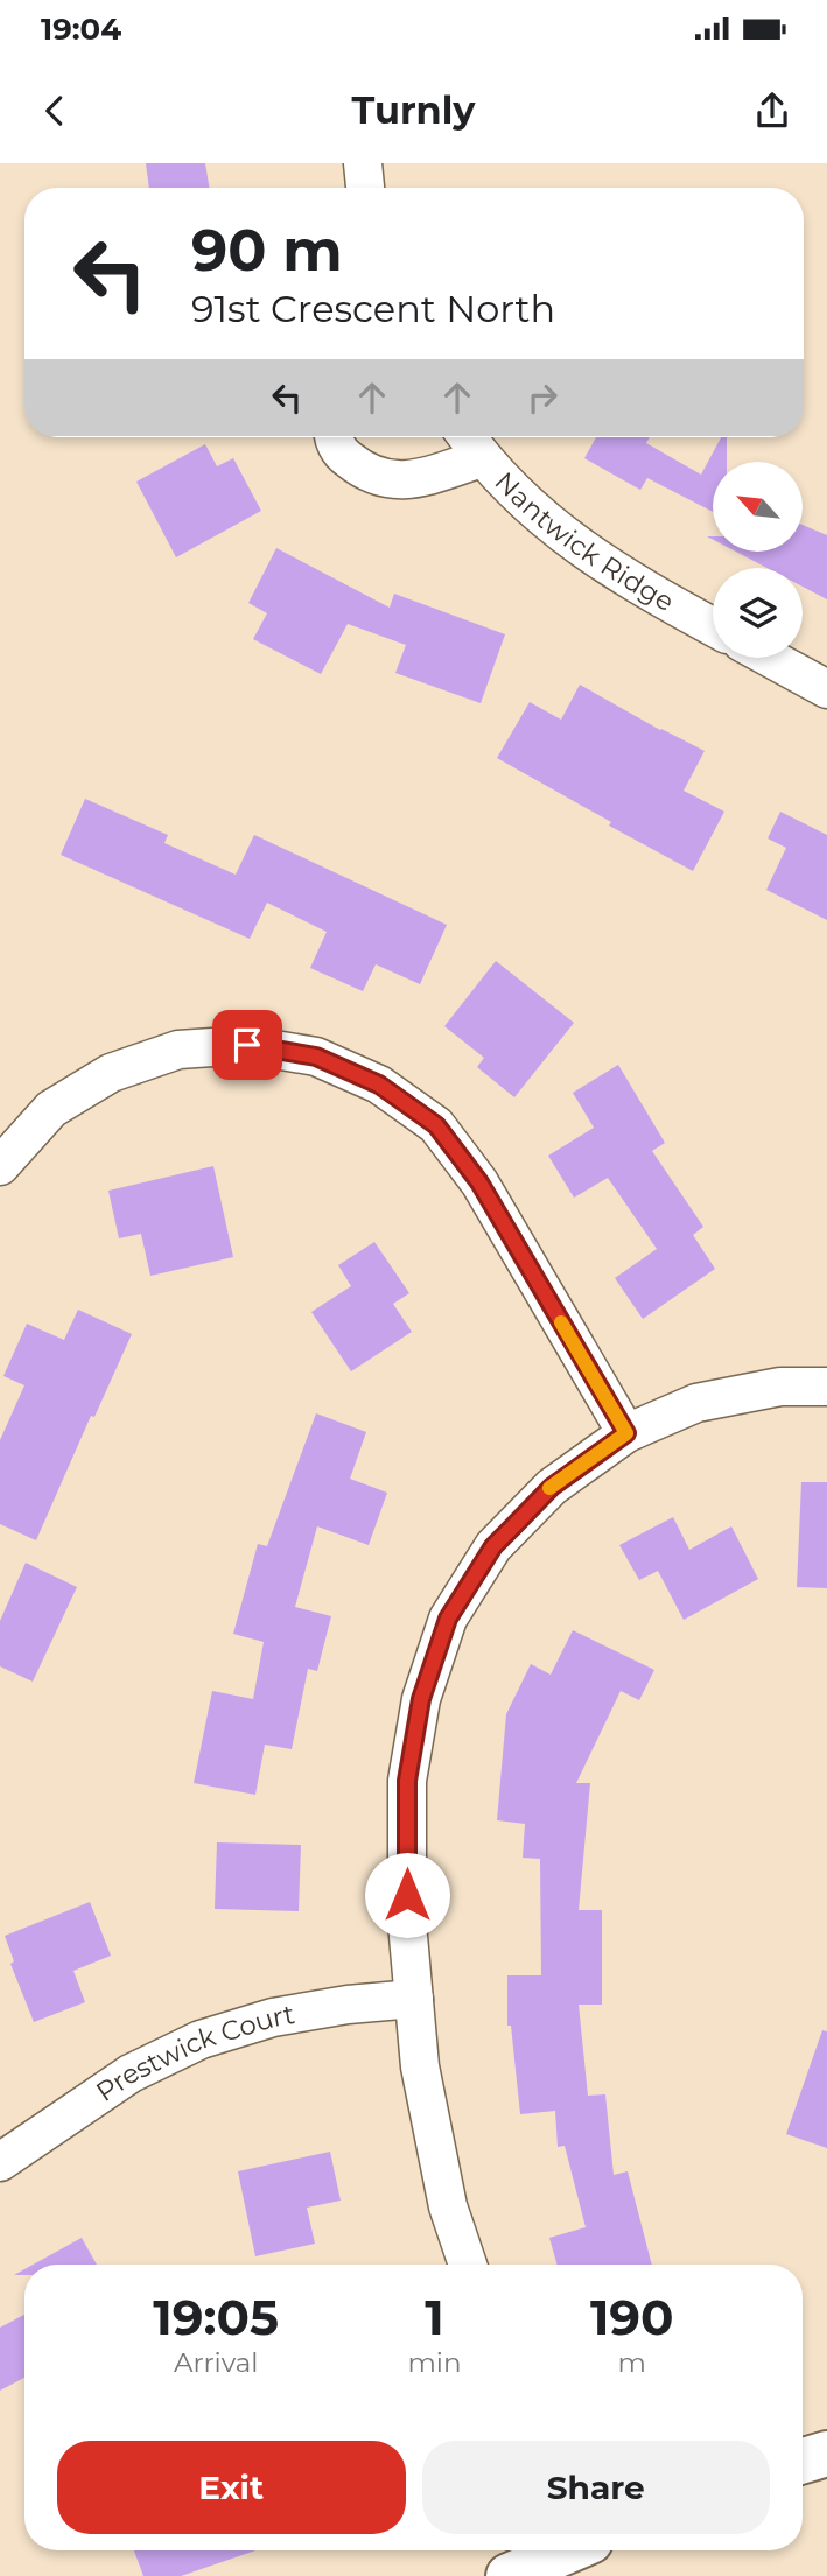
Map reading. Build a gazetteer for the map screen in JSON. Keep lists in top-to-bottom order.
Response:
{
  "streets": {
    "street": ["Nantwick Ridge", "Prestwick Court"]
  },
  "north": "top left",
  "page": {
    "status": "19:04",
    "header": "Turnly",
    "turn": ["90 m", "91st Crescent North"],
    "eta": [
      "19:05",
      "Arrival",
      "1",
      "min",
      "190",
      "m"
    ],
    "buttons": ["Exit", "Share"]
  }
}
